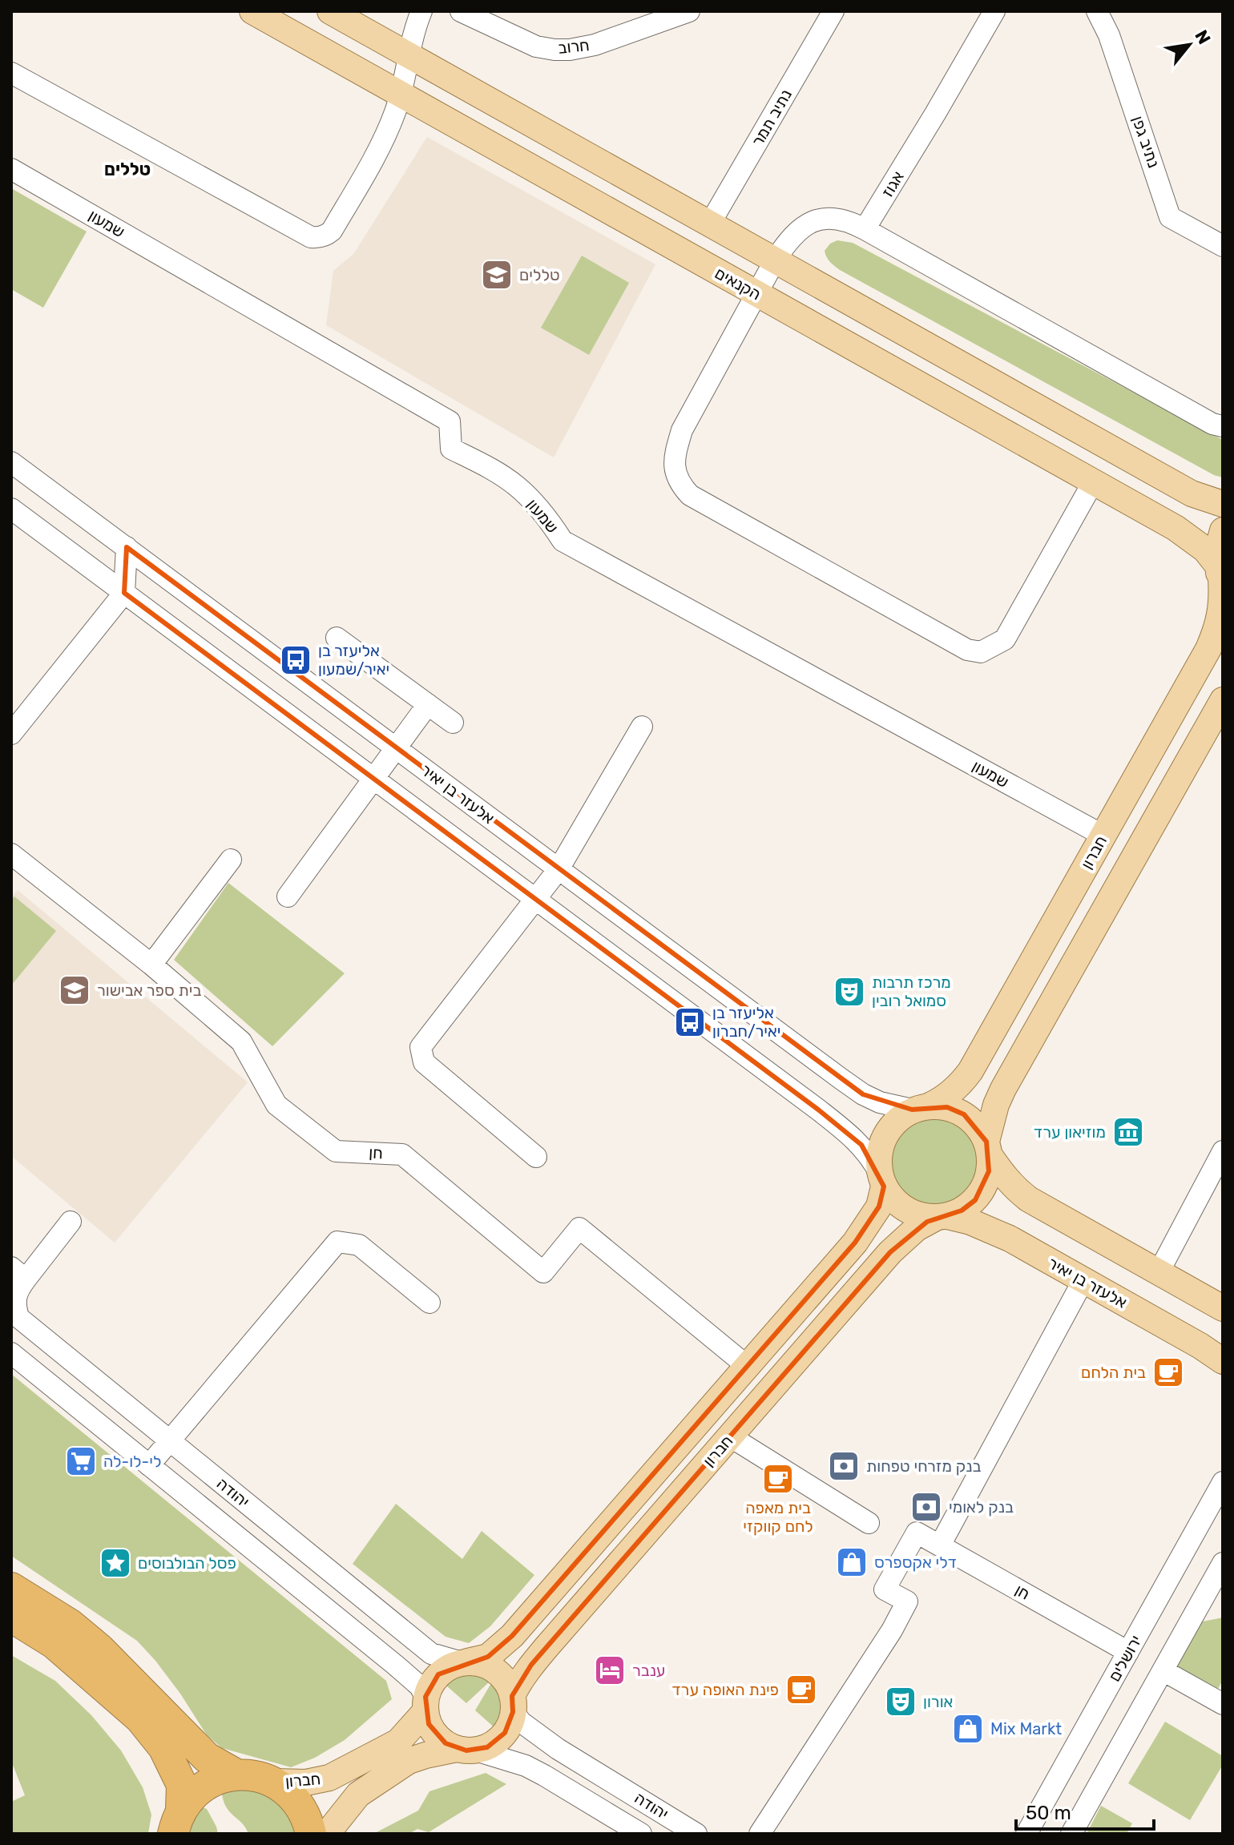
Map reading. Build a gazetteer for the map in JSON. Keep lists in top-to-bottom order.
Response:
{
  "streets": {
    "main road": ["הקנאים", "אלעזר בן יאיר", "חברון"],
    "street": [
      "חרוב",
      "נתיב תמר",
      "נתיב גפן",
      "אגוז",
      "שמעון",
      "חן",
      "יהודה",
      "ירושלים"
    ]
  },
  "crossings": [
    ["שמעון", "חברון"],
    ["הקנאים", "חברון"],
    ["אלעזר בן יאיר", "חברון"],
    ["חברון", "חן"],
    ["חברון", "יהודה"],
    ["חן", "ירושלים"]
  ],
  "districts": ["טללים"],
  "places": {
    "school or university": ["טללים", "בית ספר אבישור"],
    "bus stop": ["אליעזר בן יאיר/שמעון", "אליעזר בן יאיר/חברון"],
    "theatre": ["מרכז תרבות סמואל רובין", "אורון"],
    "museum": ["מוזיאון ערד"],
    "cafe": ["בית הלחם", "בית מאפה לחם קווקזי", "פינת האופה ערד"],
    "supermarket": ["לי-לו-לה"],
    "bank": ["בנק מזרחי טפחות", "בנק לאומי"],
    "shop": ["דלי אקספרס", "Mix Markt"],
    "place": ["פסל הבולבוסים"],
    "hotel": ["ענבר"]
  },
  "scale_bar": "50 m",
  "north": "top right"
}
